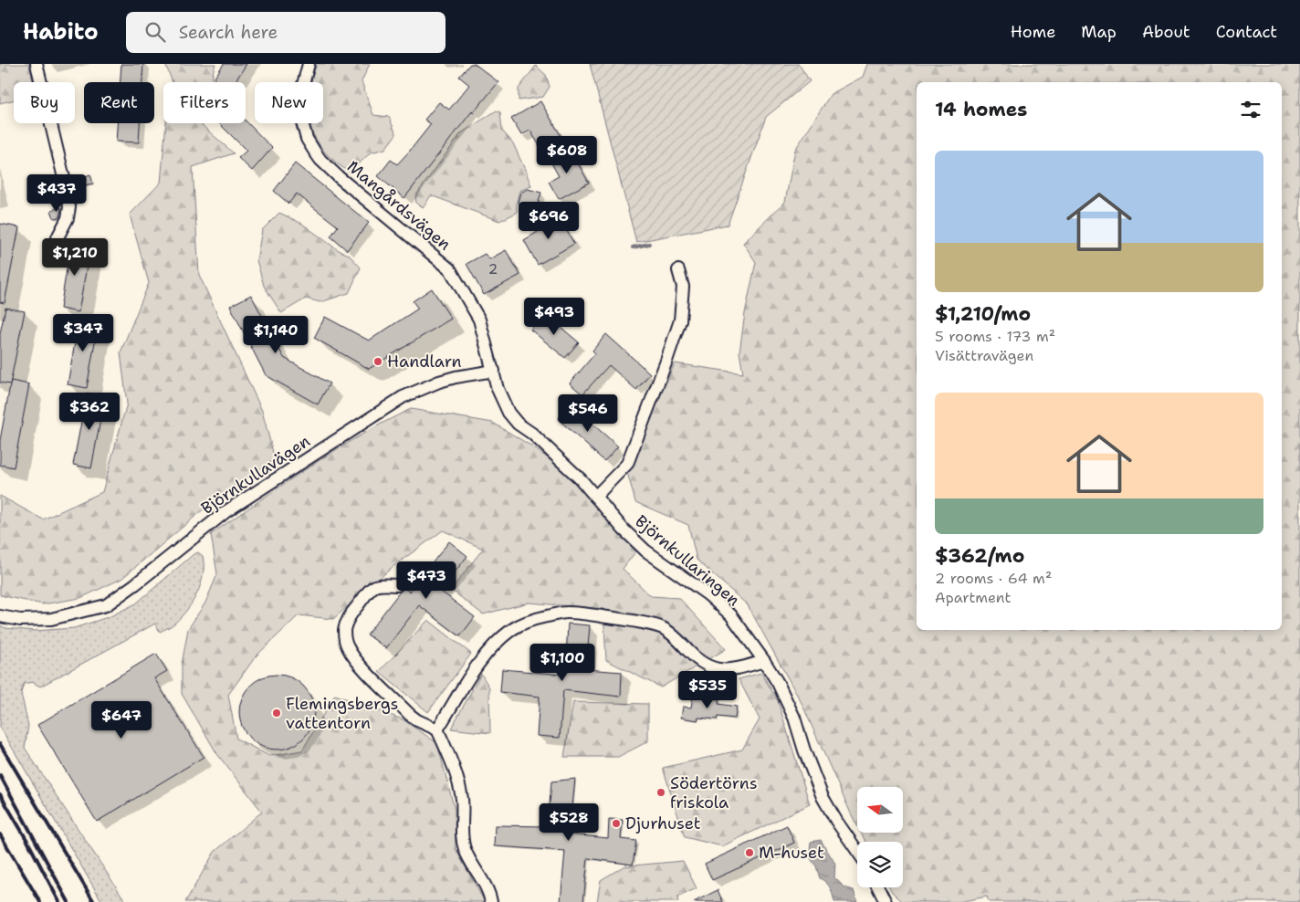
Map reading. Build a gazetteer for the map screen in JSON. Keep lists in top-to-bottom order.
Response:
{
  "streets": {
    "street": ["Mangårdsvägen", "Björnkullavägen", "Björnkullaringen"]
  },
  "crossings": [
    ["Mangårdsvägen", "Björnkullavägen"],
    ["Mangårdsvägen", "Björnkullaringen"],
    ["Björnkullavägen", "Björnkullaringen"]
  ],
  "places": [
    "Handlarn",
    "Flemingsbergs vattentorn",
    "Södertörns friskola",
    "Djurhuset",
    "M-huset"
  ],
  "house_numbers": ["2"],
  "north": "left",
  "page": {
    "header": "Habito",
    "search": "Search here",
    "nav": [
      "Home",
      "Map",
      "About",
      "Contact"
    ],
    "chip": [
      "Buy",
      "Rent",
      "Filters",
      "New"
    ],
    "heading": "14 homes",
    "price": [
      "$608",
      "$437",
      "$696",
      "$1,210",
      "$493",
      "$347",
      "$1,140",
      "$362",
      "$546",
      "$473",
      "$1,100",
      "$535",
      "$647",
      "$528"
    ],
    "list": [
      {
        "name": "$1,210/mo",
        "note": "5 rooms · 173 m² · Visättravägen"
      },
      {
        "name": "$362/mo",
        "note": "2 rooms · 64 m² · Apartment"
      }
    ]
  }
}
